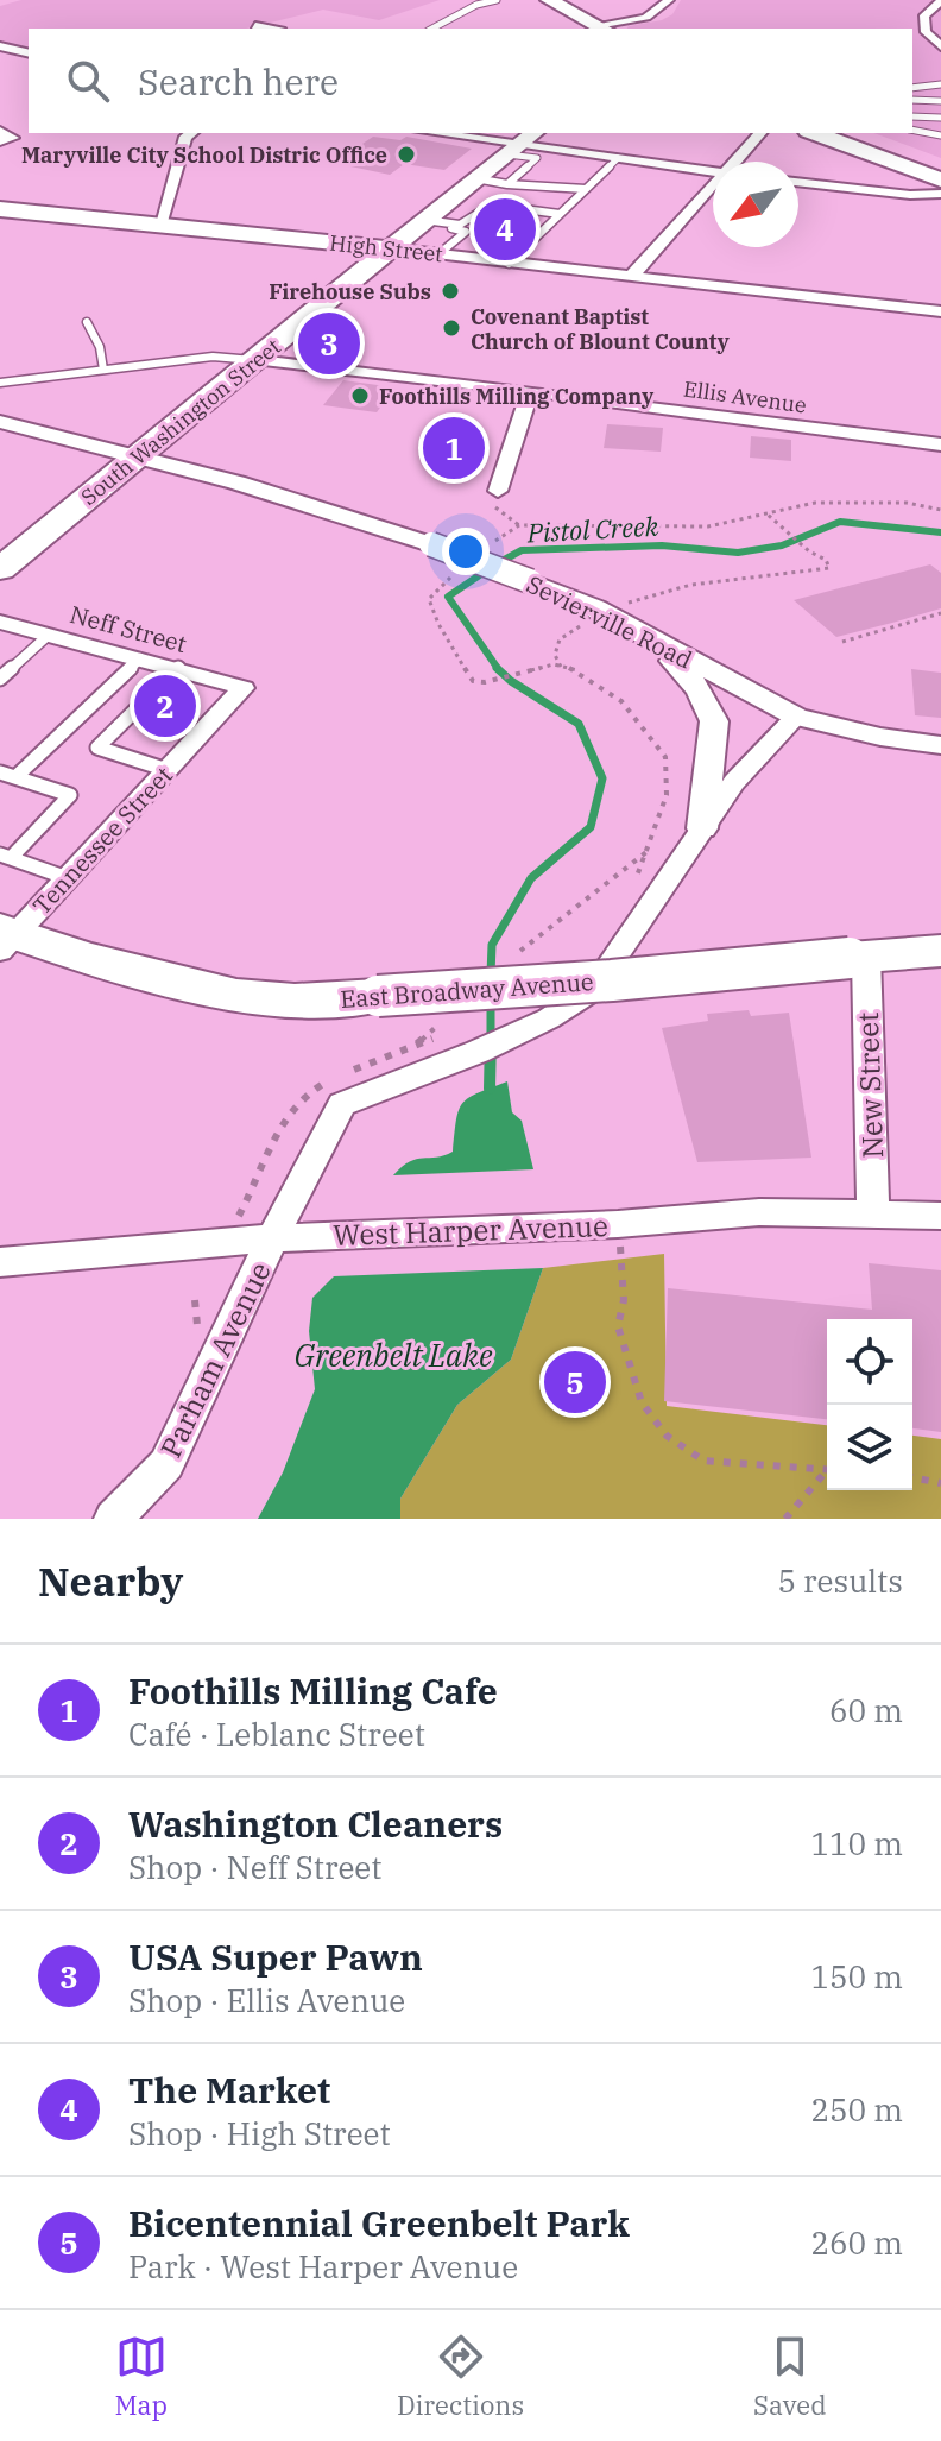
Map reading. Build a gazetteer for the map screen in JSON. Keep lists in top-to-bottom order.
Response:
{
  "streets": {
    "main road": ["High Street", "South Washington Street", "East Broadway Avenue"],
    "street": [
      "Ellis Avenue",
      "Sevierville Road",
      "Neff Street",
      "Tennessee Street",
      "New Street",
      "West Harper Avenue",
      "Parham Avenue"
    ]
  },
  "crossings": [
    ["High Street", "South Washington Street"],
    ["Ellis Avenue", "South Washington Street"],
    ["South Washington Street", "Sevierville Road"],
    ["Sevierville Road", "Parham Avenue"],
    ["Neff Street", "Tennessee Street"],
    ["Tennessee Street", "East Broadway Avenue"],
    ["East Broadway Avenue", "New Street"],
    ["New Street", "West Harper Avenue"],
    ["West Harper Avenue", "Parham Avenue"]
  ],
  "water": ["Pistol Creek", "Greenbelt Lake"],
  "places": [
    "Maryville City School Distric Office",
    "Firehouse Subs",
    "Covenant Baptist Church of Blount County",
    "Foothills Milling Company"
  ],
  "north": "bottom left",
  "page": {
    "search": "Search here",
    "pins": [
      "4",
      "3",
      "1",
      "2",
      "5"
    ],
    "heading": ["Nearby", "5 results"],
    "list": [
      {
        "mark": "1",
        "name": "Foothills Milling Cafe",
        "note": "Café · Leblanc Street",
        "value": "60 m"
      },
      {
        "mark": "2",
        "name": "Washington Cleaners",
        "note": "Shop · Neff Street",
        "value": "110 m"
      },
      {
        "mark": "3",
        "name": "USA Super Pawn",
        "note": "Shop · Ellis Avenue",
        "value": "150 m"
      },
      {
        "mark": "4",
        "name": "The Market",
        "note": "Shop · High Street",
        "value": "250 m"
      },
      {
        "mark": "5",
        "name": "Bicentennial Greenbelt Park",
        "note": "Park · West Harper Avenue",
        "value": "260 m"
      }
    ],
    "nav": ["Map", "Directions", "Saved"]
  }
}
